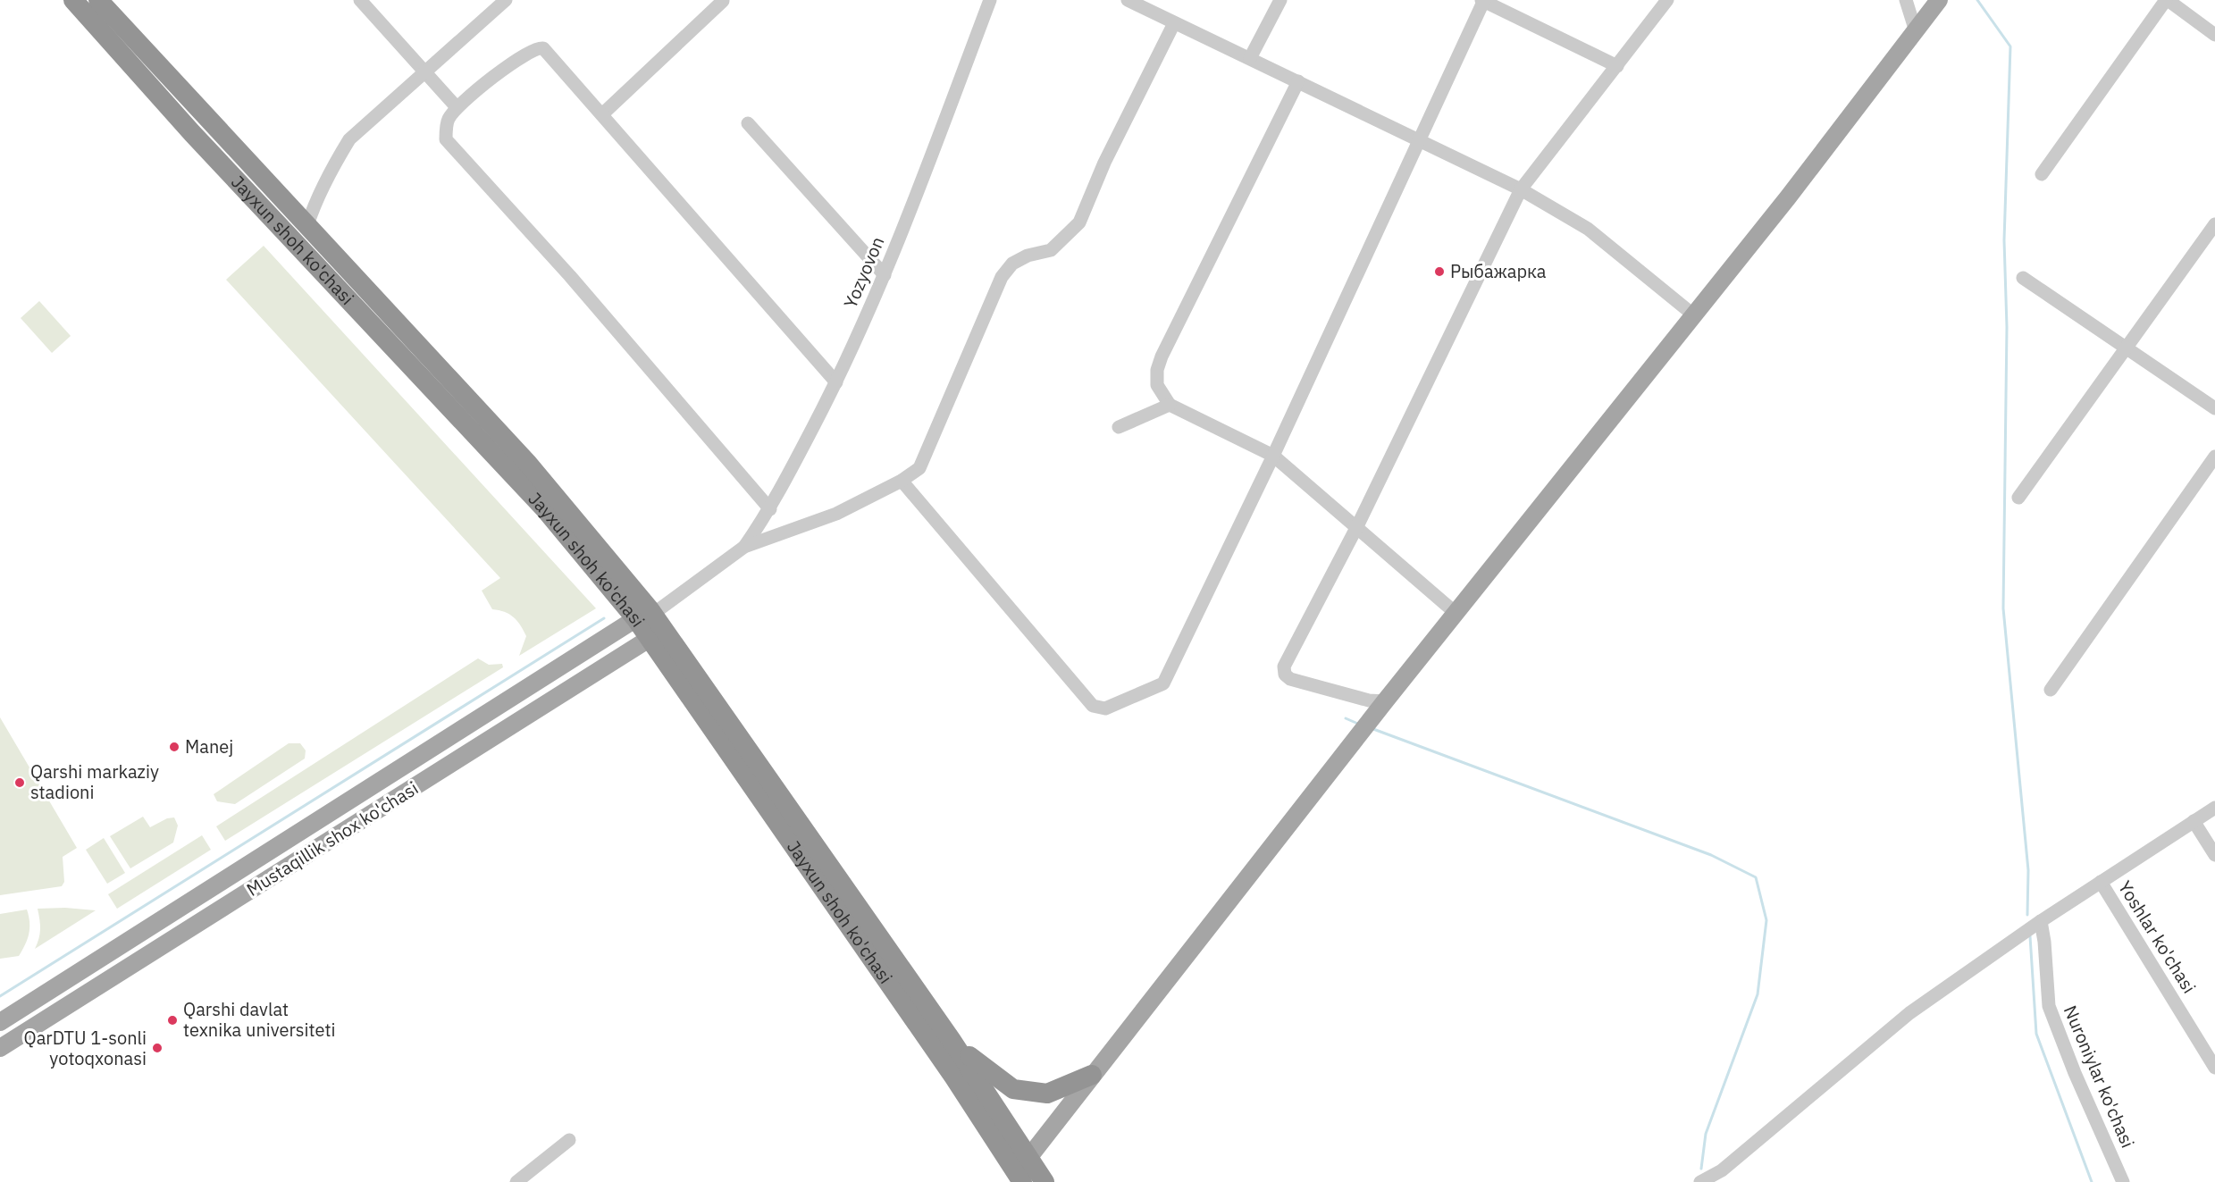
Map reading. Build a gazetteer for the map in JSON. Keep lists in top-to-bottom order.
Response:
{
  "streets": {
    "highway": ["Jayxun shoh ko'chasi"],
    "main road": ["Mustaqillik shox ko'chasi"],
    "street": ["Yozyovon", "Yoshlar ko'chasi", "Nuroniylar ko'chasi"]
  },
  "crossings": [
    ["Jayxun shoh ko'chasi", "Mustaqillik shox ko'chasi"]
  ],
  "places": [
    "Рыбажарка",
    "Manej",
    "Qarshi markaziy stadioni",
    "Qarshi davlat texnika universiteti",
    "QarDTU 1-sonli yotoqxonasi"
  ]
}
